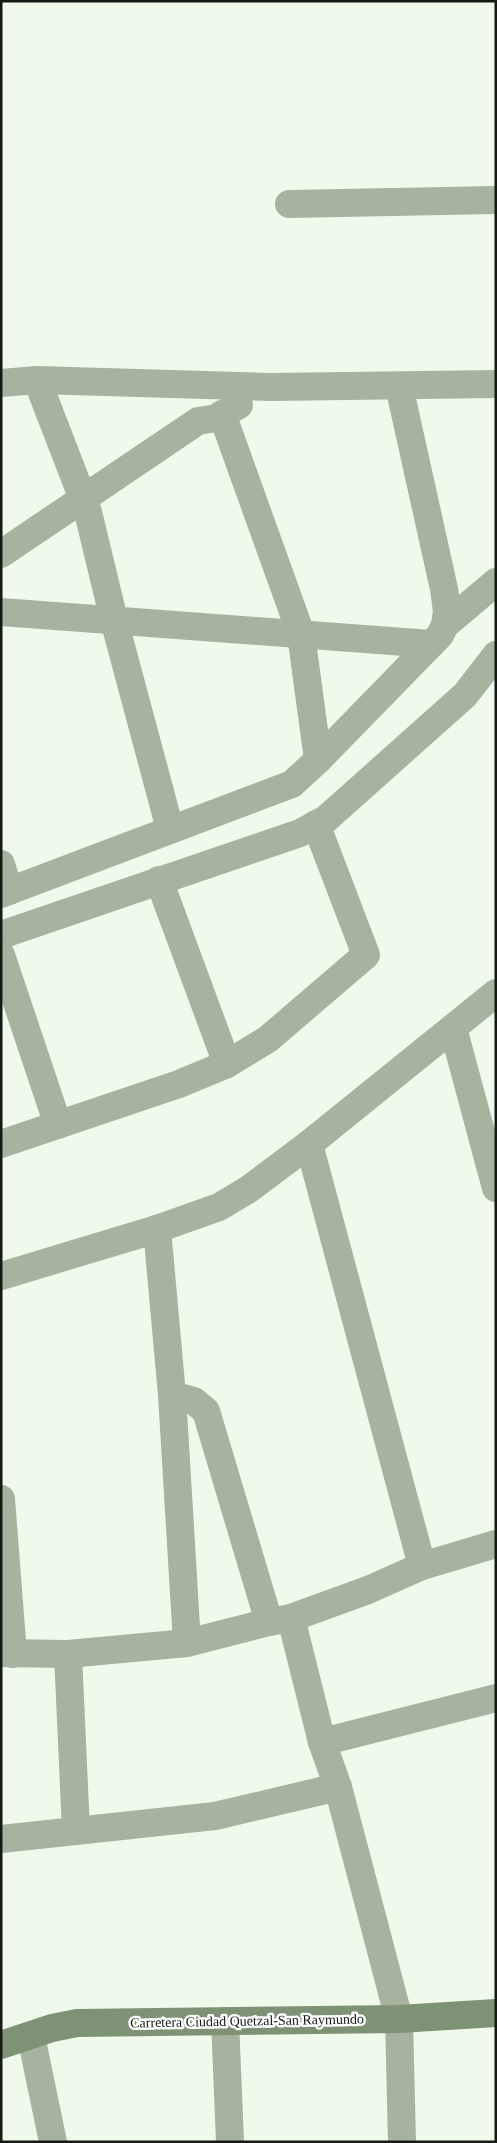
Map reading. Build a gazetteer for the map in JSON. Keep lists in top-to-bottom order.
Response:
{
  "streets": {
    "main road": ["Carretera Ciudad Quetzal-San Raymundo"]
  }
}
